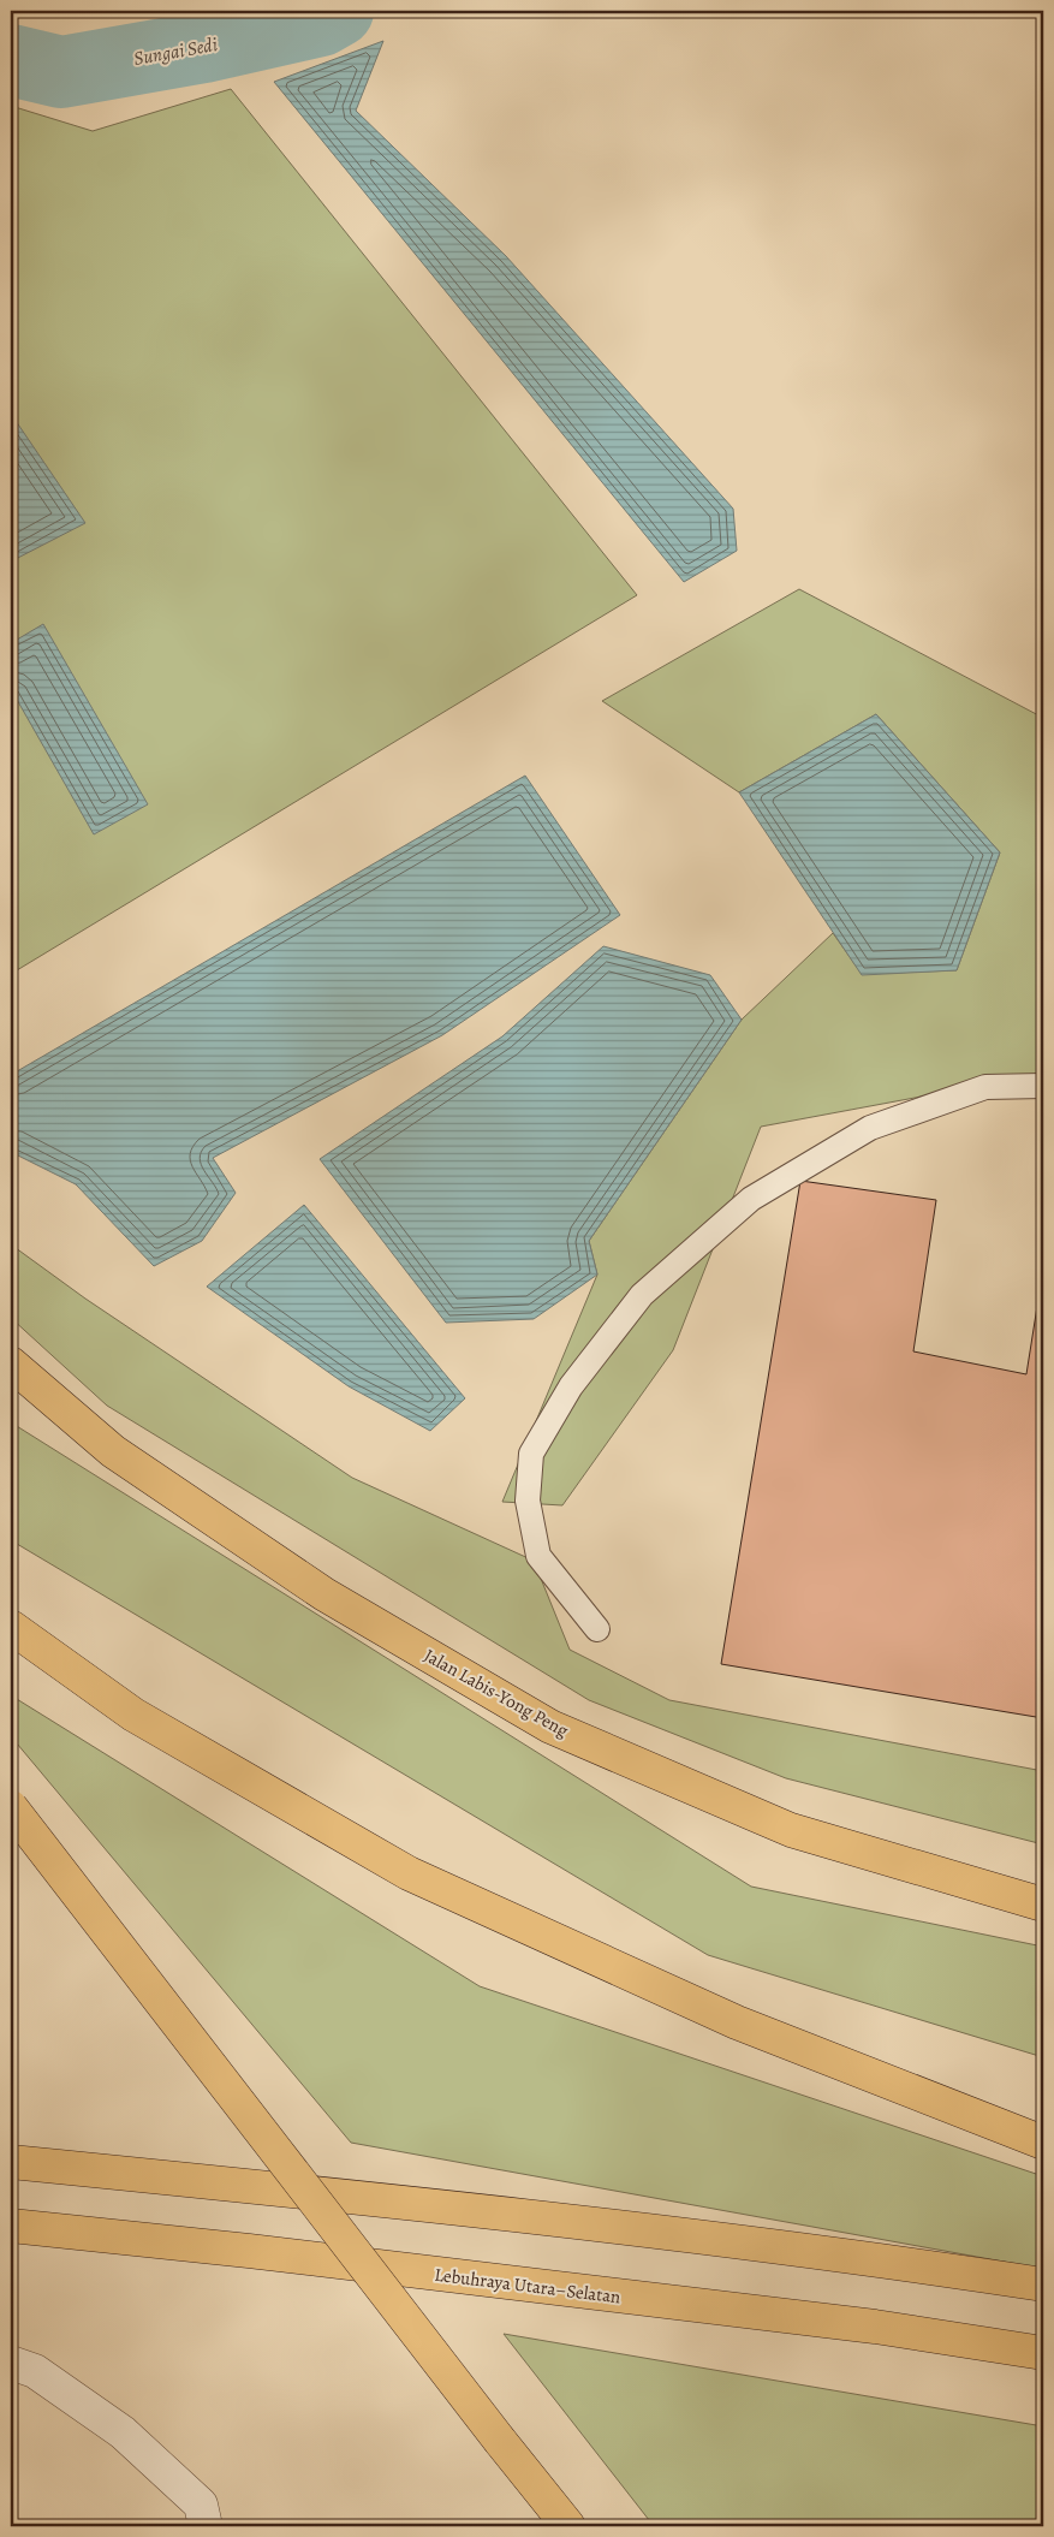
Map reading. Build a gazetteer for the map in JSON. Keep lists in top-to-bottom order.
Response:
{
  "streets": {
    "main road": ["Jalan Labis-Yong Peng", "Lebuhraya Utara–Selatan"]
  },
  "water": ["Sungai Sedi"]
}
